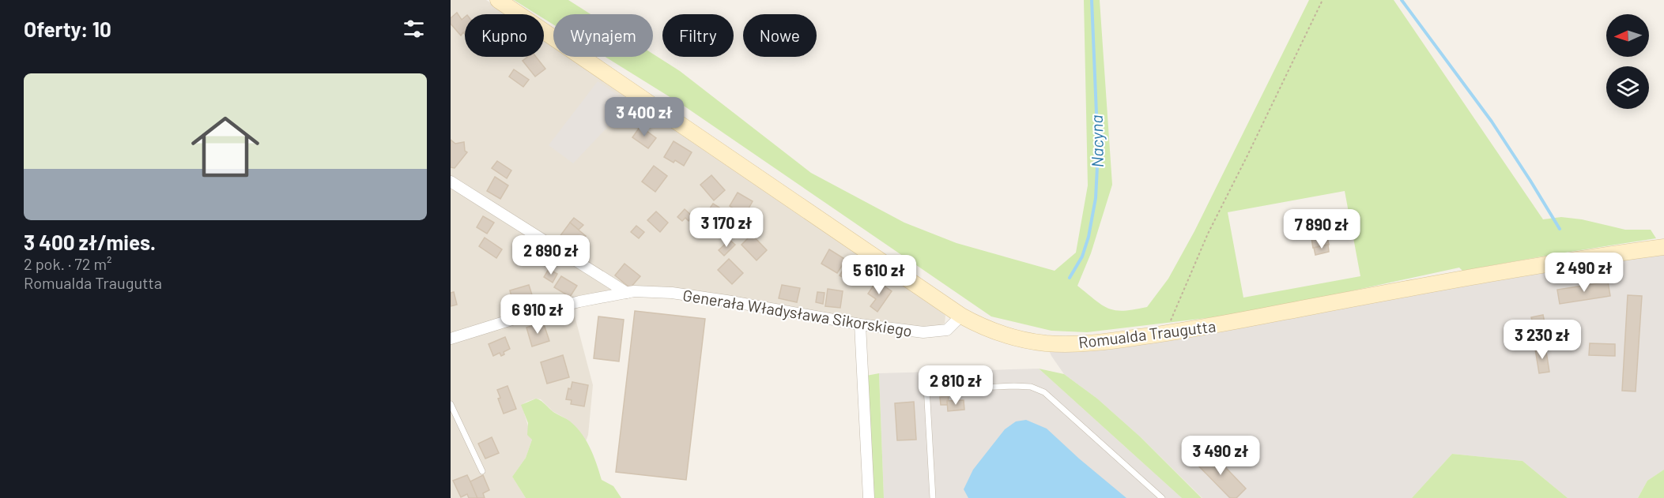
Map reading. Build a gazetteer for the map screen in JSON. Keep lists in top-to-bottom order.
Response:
{
  "streets": {
    "street": ["Generała Władysława Sikorskiego", "Romualda Traugutta"]
  },
  "crossings": [
    ["Generała Władysława Sikorskiego", "Romualda Traugutta"]
  ],
  "water": ["Nacyna"],
  "north": "left",
  "page": {
    "heading": "Oferty: 10",
    "chip": [
      "Kupno",
      "Wynajem",
      "Filtry",
      "Nowe"
    ],
    "list": [
      {
        "name": "3 400 zł/mies.",
        "note": "2 pok. · 72 m² · Romualda Traugutta"
      }
    ],
    "price": [
      "3 400 zł",
      "3 170 zł",
      "7 890 zł",
      "2 890 zł",
      "2 490 zł",
      "5 610 zł",
      "6 910 zł",
      "3 230 zł",
      "2 810 zł",
      "3 490 zł"
    ]
  }
}
